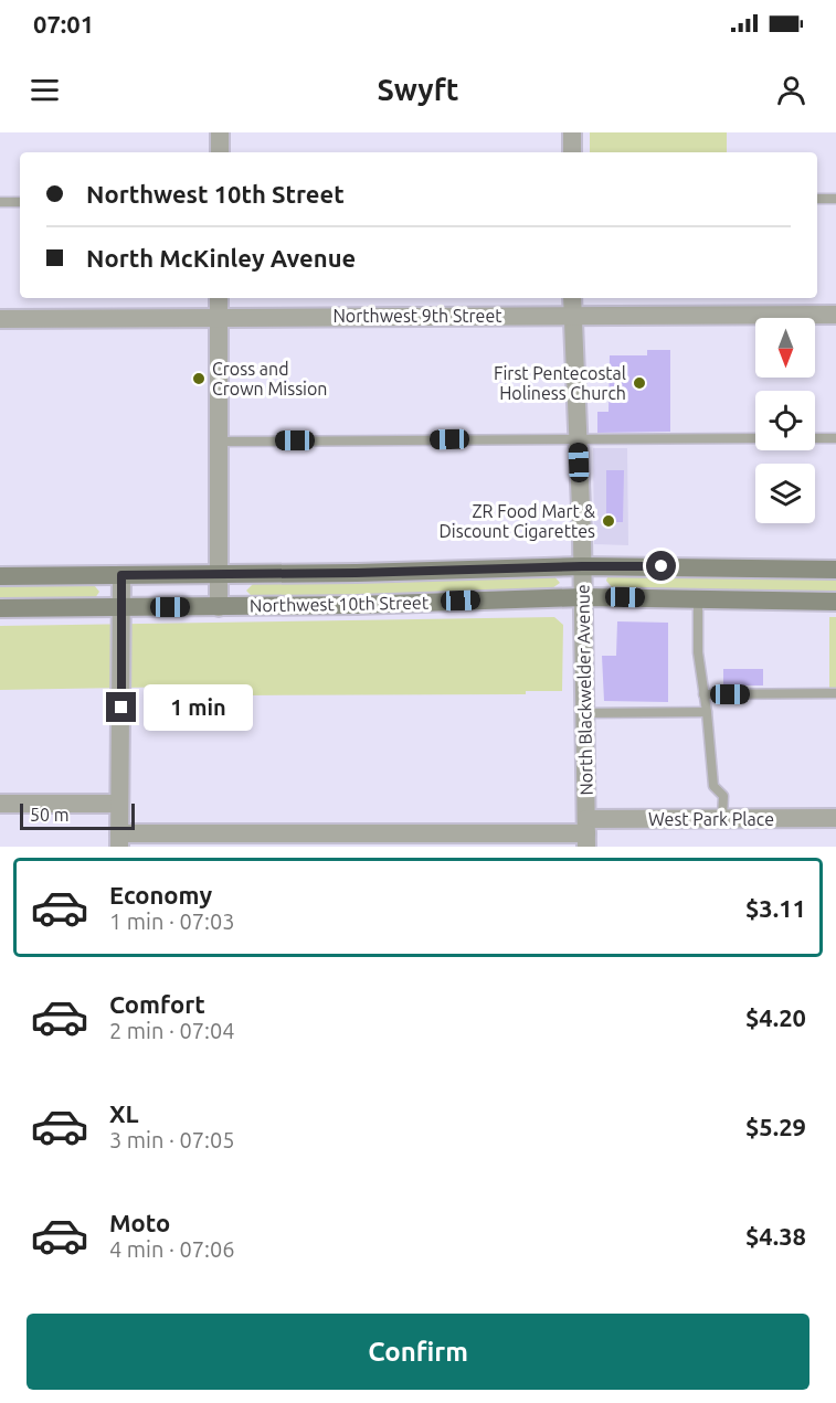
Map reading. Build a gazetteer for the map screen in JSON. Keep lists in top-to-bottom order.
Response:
{
  "streets": {
    "main road": ["Northwest 10th Street"],
    "street": ["Northwest 9th Street", "North Blackwelder Avenue", "West Park Place"]
  },
  "crossings": [
    ["Northwest 9th Street", "North Blackwelder Avenue"],
    ["Northwest 10th Street", "North Blackwelder Avenue"],
    ["North Blackwelder Avenue", "West Park Place"]
  ],
  "places": ["Cross and Crown Mission", "First Pentecostal Holiness Church", "ZR Food Mart & Discount Cigarettes"],
  "scale_bar": "50 m",
  "north": "bottom",
  "page": {
    "status": "07:01",
    "header": "Swyft",
    "banner": ["Northwest 10th Street", "North McKinley Avenue"],
    "bubble": "1 min",
    "scale": "50 m",
    "list": [
      {
        "name": "Economy",
        "note": "1 min · 07:03",
        "value": "$3.11"
      },
      {
        "name": "Comfort",
        "note": "2 min · 07:04",
        "value": "$4.20"
      },
      {
        "name": "XL",
        "note": "3 min · 07:05",
        "value": "$5.29"
      },
      {
        "name": "Moto",
        "note": "4 min · 07:06",
        "value": "$4.38"
      }
    ],
    "buttons": "Confirm"
  }
}
